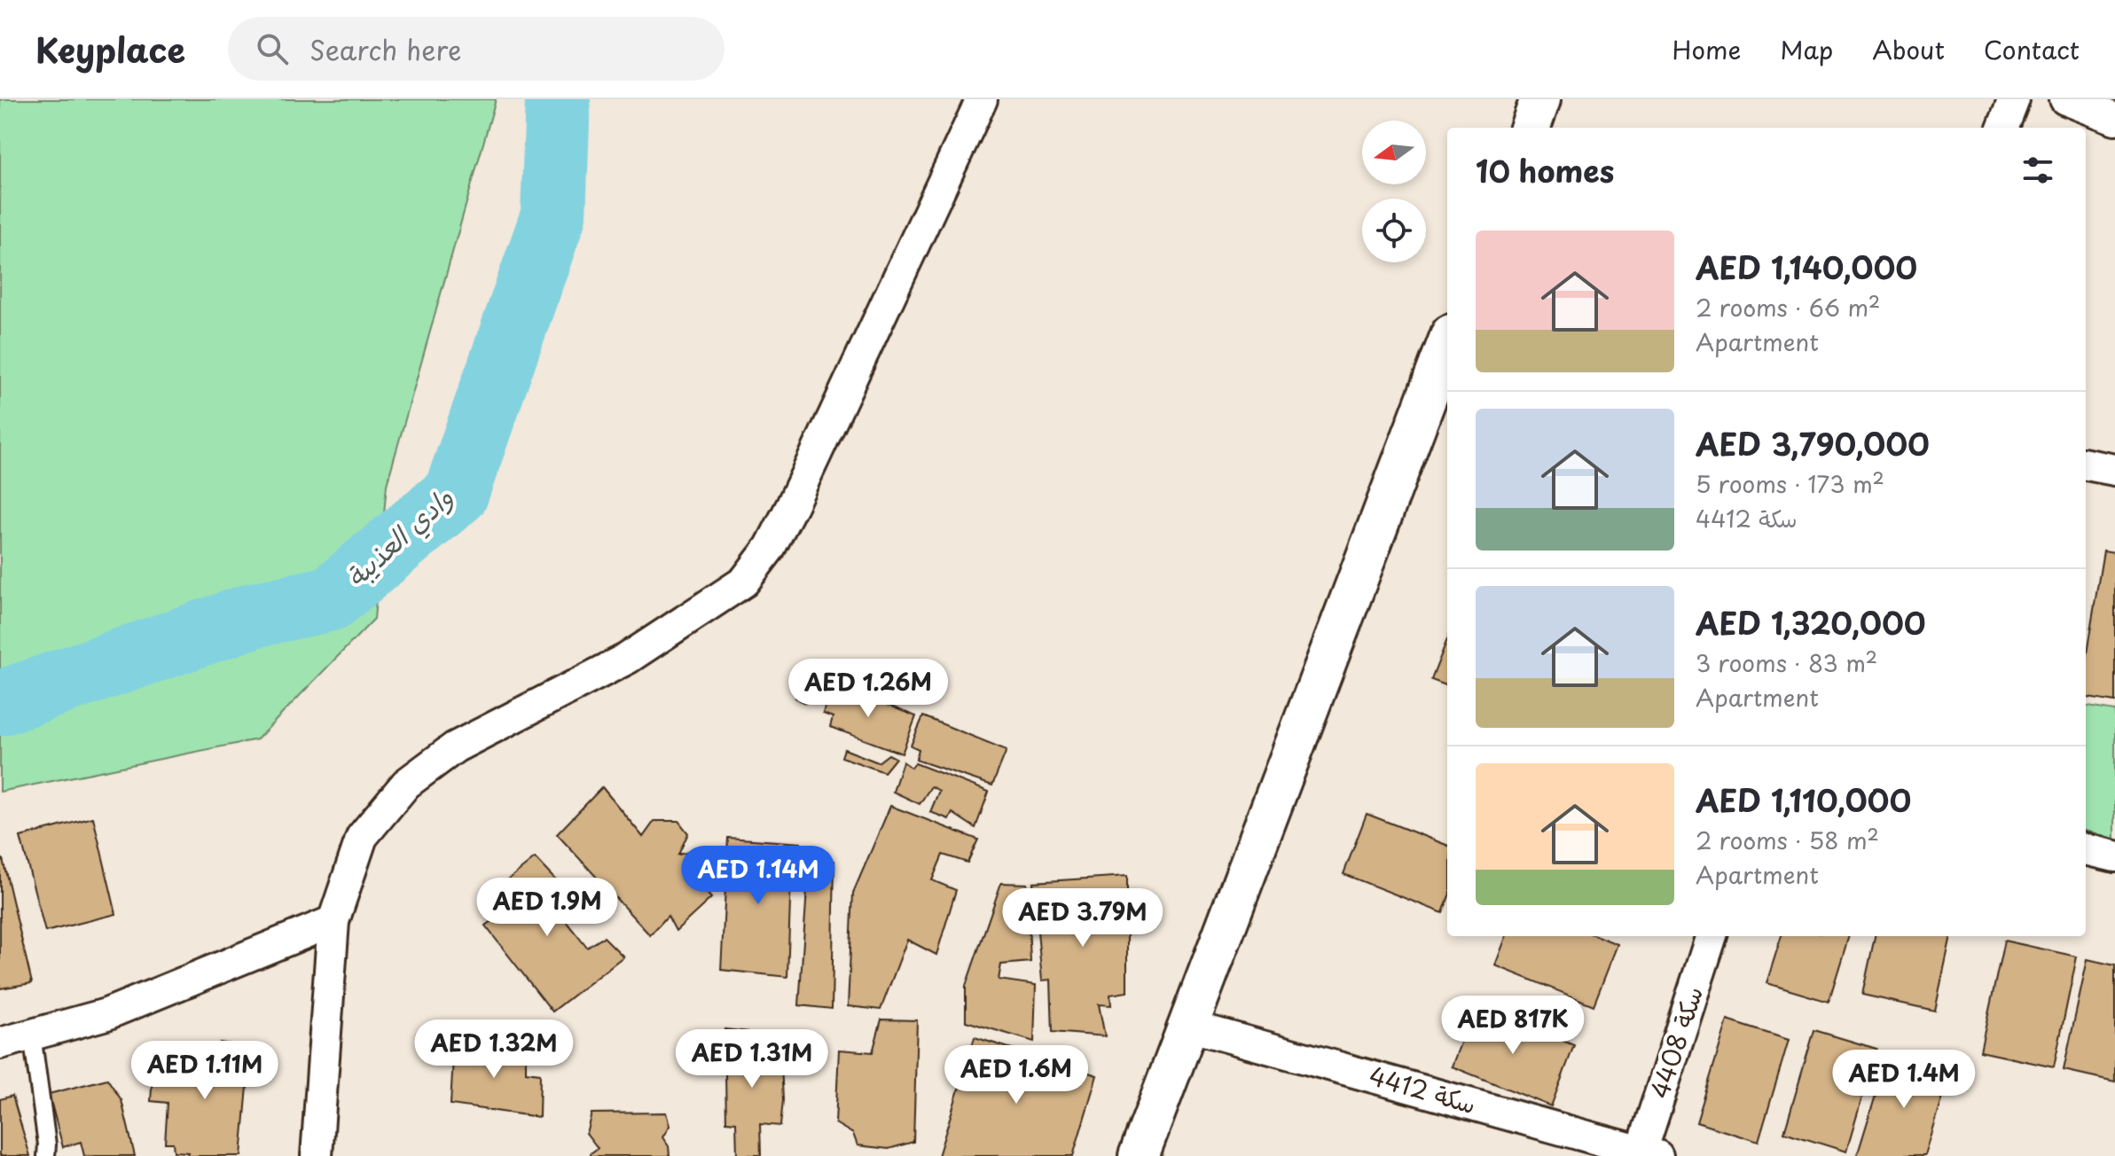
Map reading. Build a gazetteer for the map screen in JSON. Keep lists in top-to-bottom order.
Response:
{
  "streets": {
    "street": ["سكة 4408", "سكة 4412"]
  },
  "crossings": [
    ["سكة 4408", "سكة 4412"]
  ],
  "water": ["وادي العذيبة"],
  "north": "left",
  "page": {
    "header": "Keyplace",
    "search": "Search here",
    "nav": [
      "Home",
      "Map",
      "About",
      "Contact"
    ],
    "heading": "10 homes",
    "list": [
      {
        "name": "AED 1,140,000",
        "note": "2 rooms · 66 m² · Apartment"
      },
      {
        "name": "AED 3,790,000",
        "note": "5 rooms · 173 m² · سكة 4412"
      },
      {
        "name": "AED 1,320,000",
        "note": "3 rooms · 83 m² · Apartment"
      },
      {
        "name": "AED 1,110,000",
        "note": "2 rooms · 58 m² · Apartment"
      }
    ],
    "price": [
      "AED 1.26M",
      "AED 1.14M",
      "AED 1.9M",
      "AED 3.79M",
      "AED 817K",
      "AED 1.32M",
      "AED 1.31M",
      "AED 1.11M",
      "AED 1.6M",
      "AED 1.4M"
    ]
  }
}
